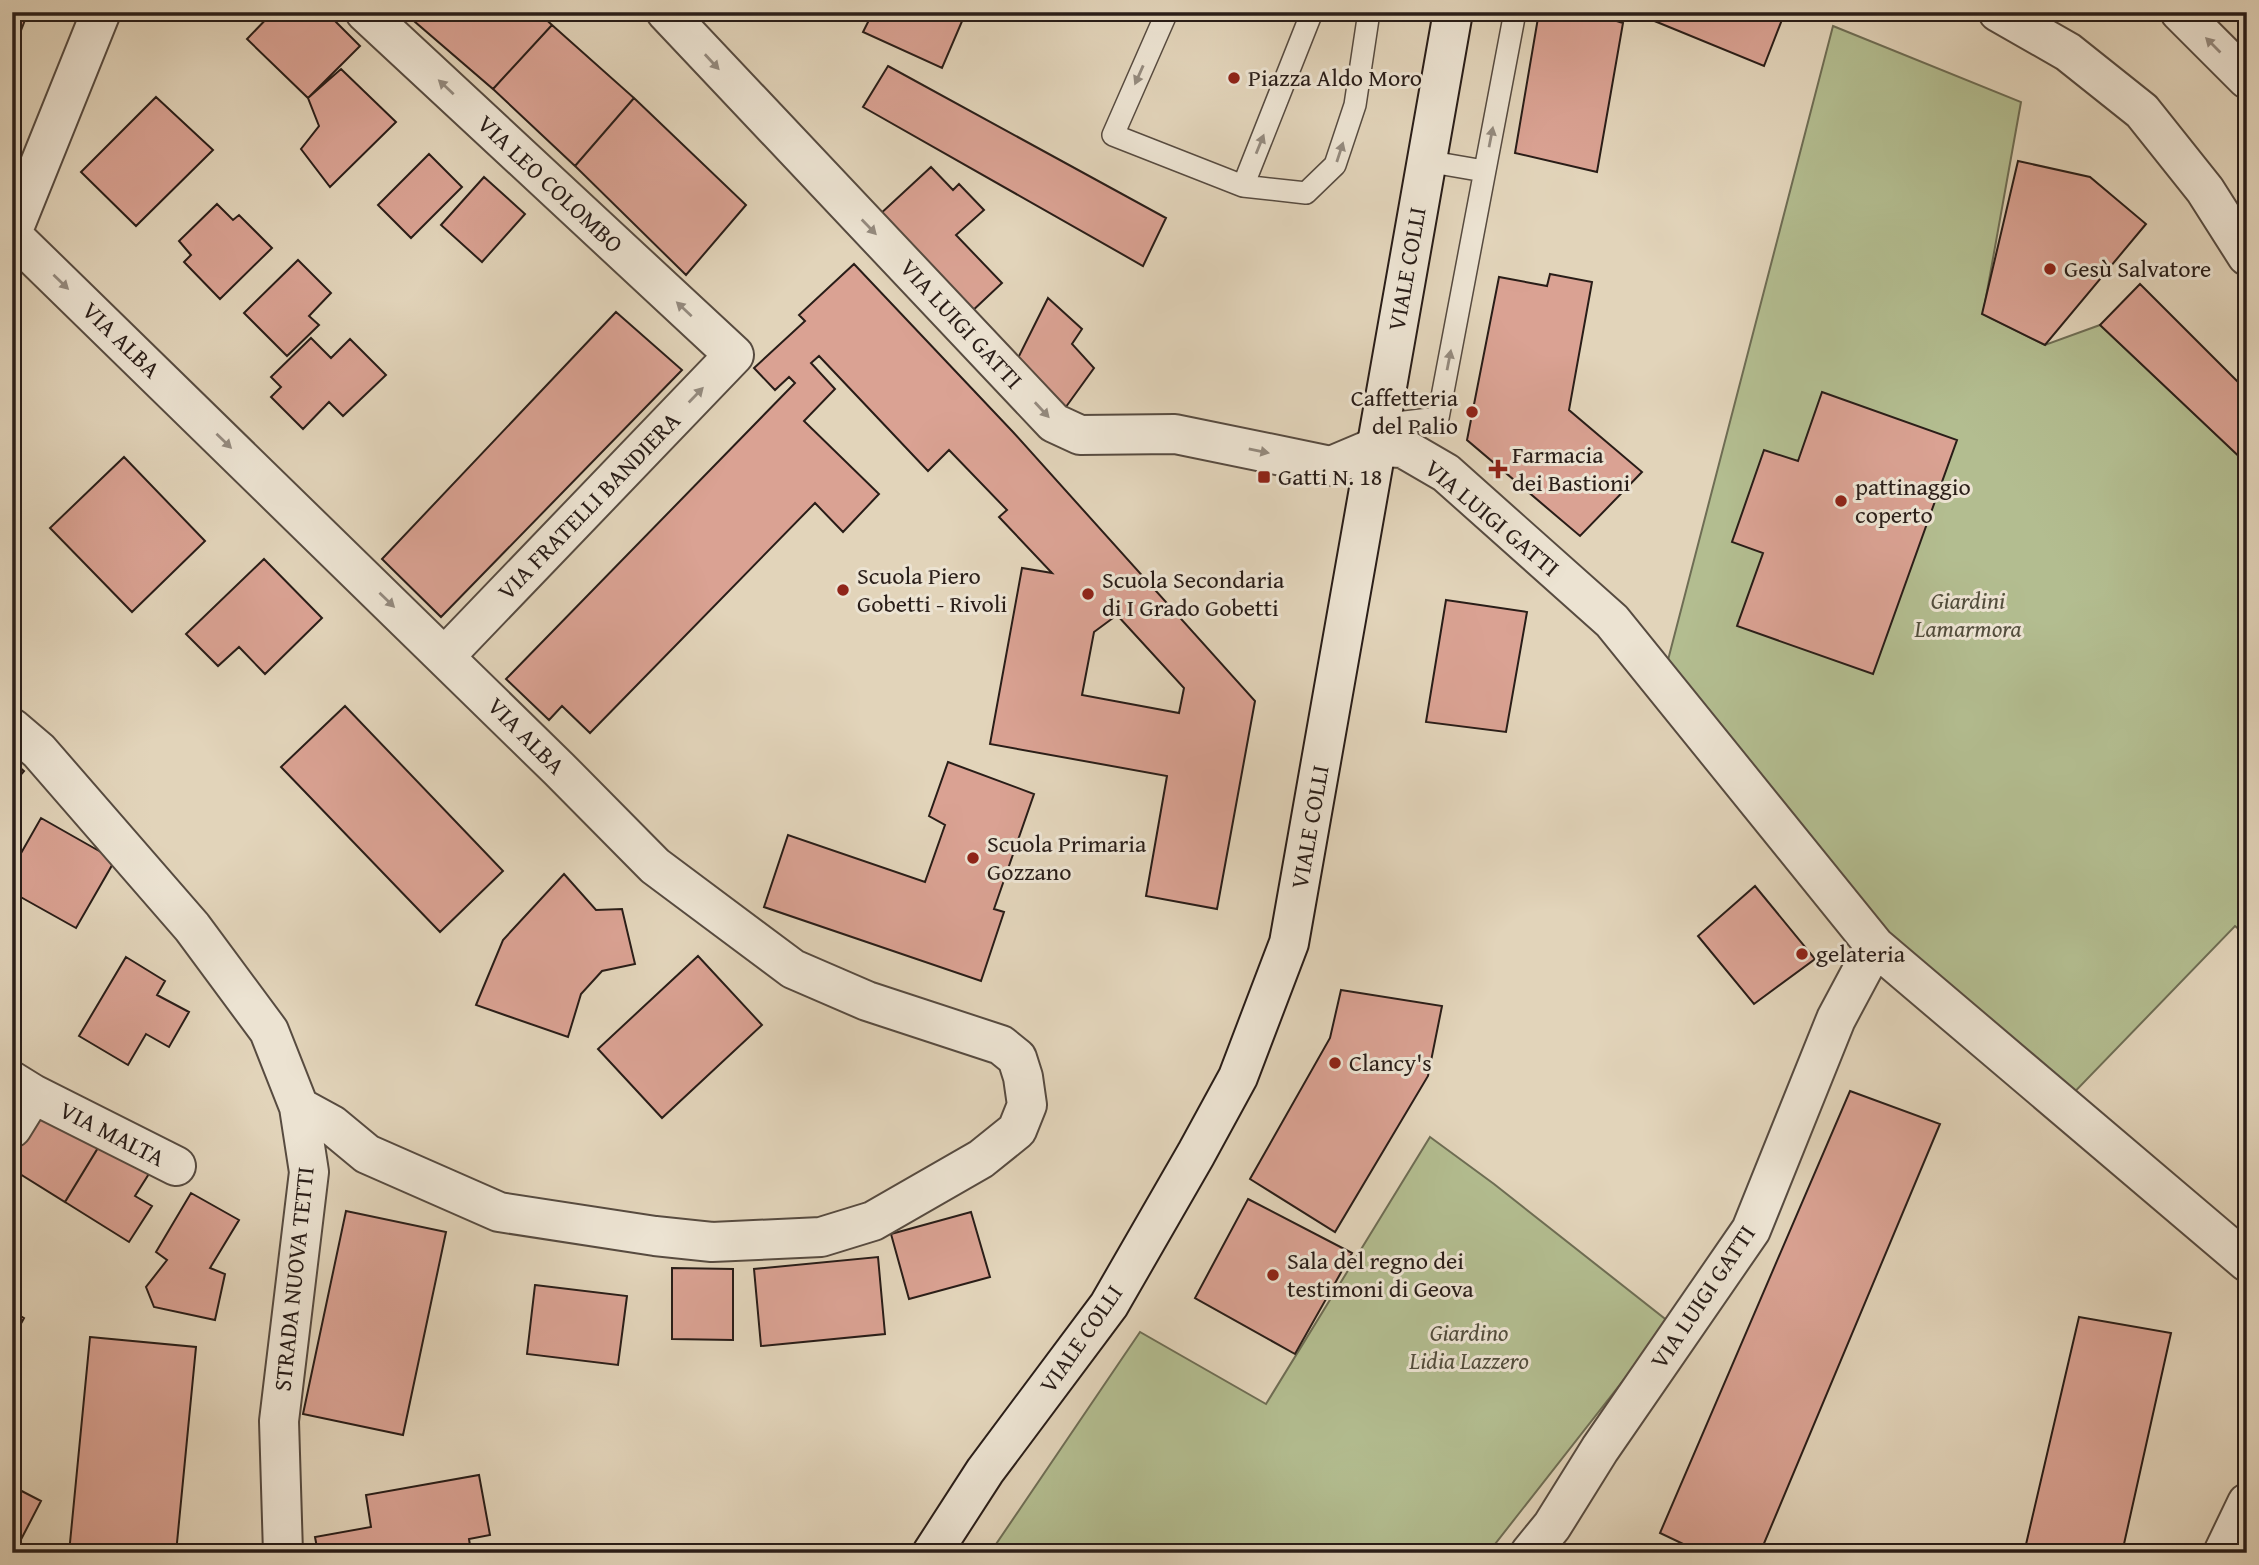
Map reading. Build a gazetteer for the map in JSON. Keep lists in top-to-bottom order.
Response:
{
  "streets": {
    "street": [
      "VIA LEO COLOMBO",
      "VIALE COLLI",
      "VIA LUIGI GATTI",
      "VIA ALBA",
      "VIA FRATELLI BANDIERA",
      "VIA MALTA",
      "STRADA NUOVA TETTI"
    ]
  },
  "crossings": [
    ["VIA LEO COLOMBO", "VIA FRATELLI BANDIERA"],
    ["VIALE COLLI", "VIA LUIGI GATTI"],
    ["VIA ALBA", "VIA FRATELLI BANDIERA"],
    ["VIA ALBA", "STRADA NUOVA TETTI"]
  ],
  "one_way": ["VIA LEO COLOMBO", "VIA FRATELLI BANDIERA"],
  "parks": ["Giardini Lamarmora", "Giardino Lidia Lazzero"],
  "places": {
    "other": [
      "Piazza Aldo Moro",
      "Gesù Salvatore",
      "Caffetteria del Palio",
      "pattinaggio coperto",
      "Scuola Piero Gobetti - Rivoli",
      "Scuola Secondaria di I Grado Gobetti",
      "Scuola Primaria Gozzano",
      "gelateria",
      "Clancy's",
      "Sala del regno dei testimoni di Geova"
    ],
    "health": ["Farmacia dei Bastioni"],
    "transit": ["Gatti N. 18"]
  }
}
